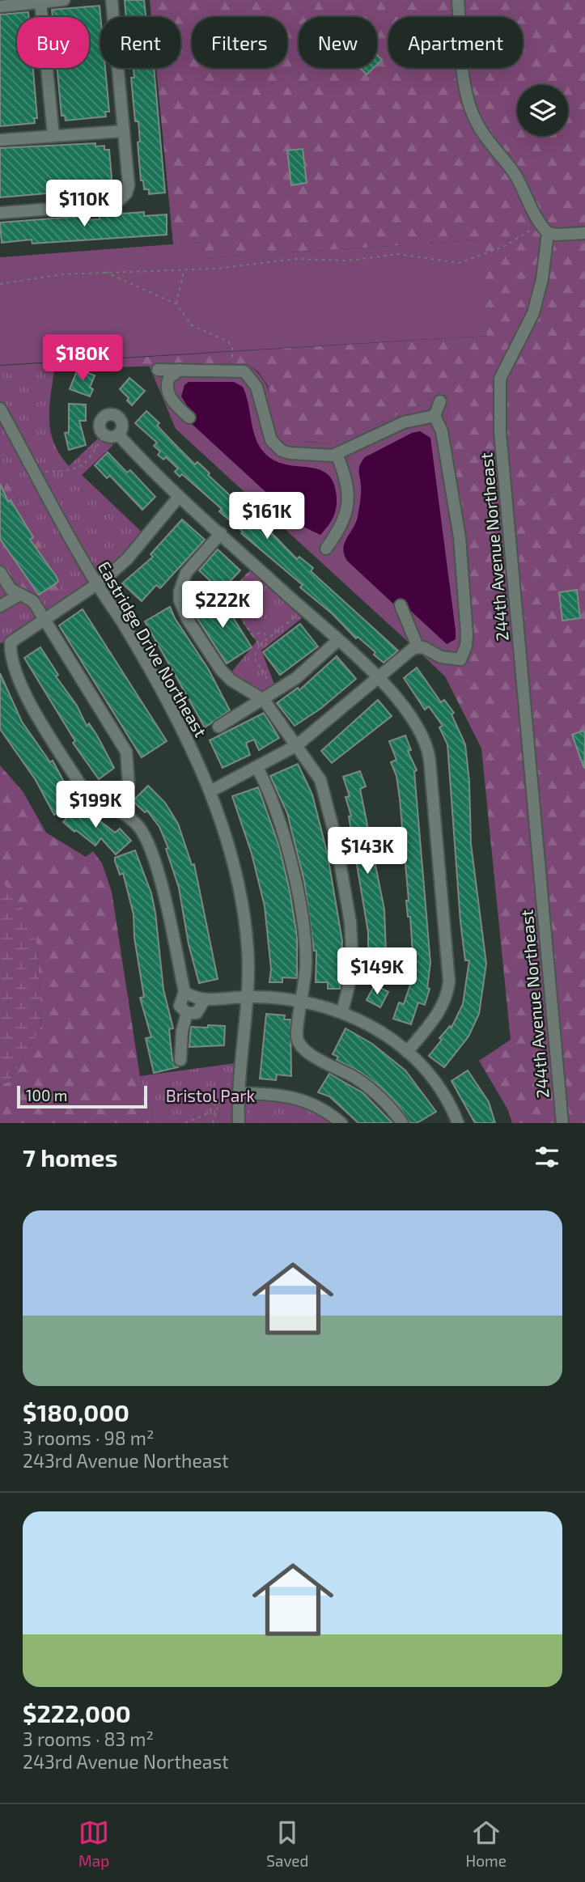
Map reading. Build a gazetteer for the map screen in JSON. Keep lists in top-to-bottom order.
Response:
{
  "streets": {
    "street": ["244th Avenue Northeast", "Eastridge Drive Northeast"]
  },
  "parks": ["Bristol Park"],
  "scale_bar": "100 m",
  "page": {
    "chip": [
      "Buy",
      "Rent",
      "Filters",
      "New",
      "Apartment"
    ],
    "price": [
      "$110K",
      "$180K",
      "$161K",
      "$222K",
      "$199K",
      "$143K",
      "$149K"
    ],
    "scale": "100 m",
    "heading": "7 homes",
    "list": [
      {
        "name": "$180,000",
        "note": "3 rooms · 98 m² · 243rd Avenue Northeast"
      },
      {
        "name": "$222,000",
        "note": "3 rooms · 83 m² · 243rd Avenue Northeast"
      }
    ],
    "tabs": ["Map", "Saved", "Home"]
  }
}
